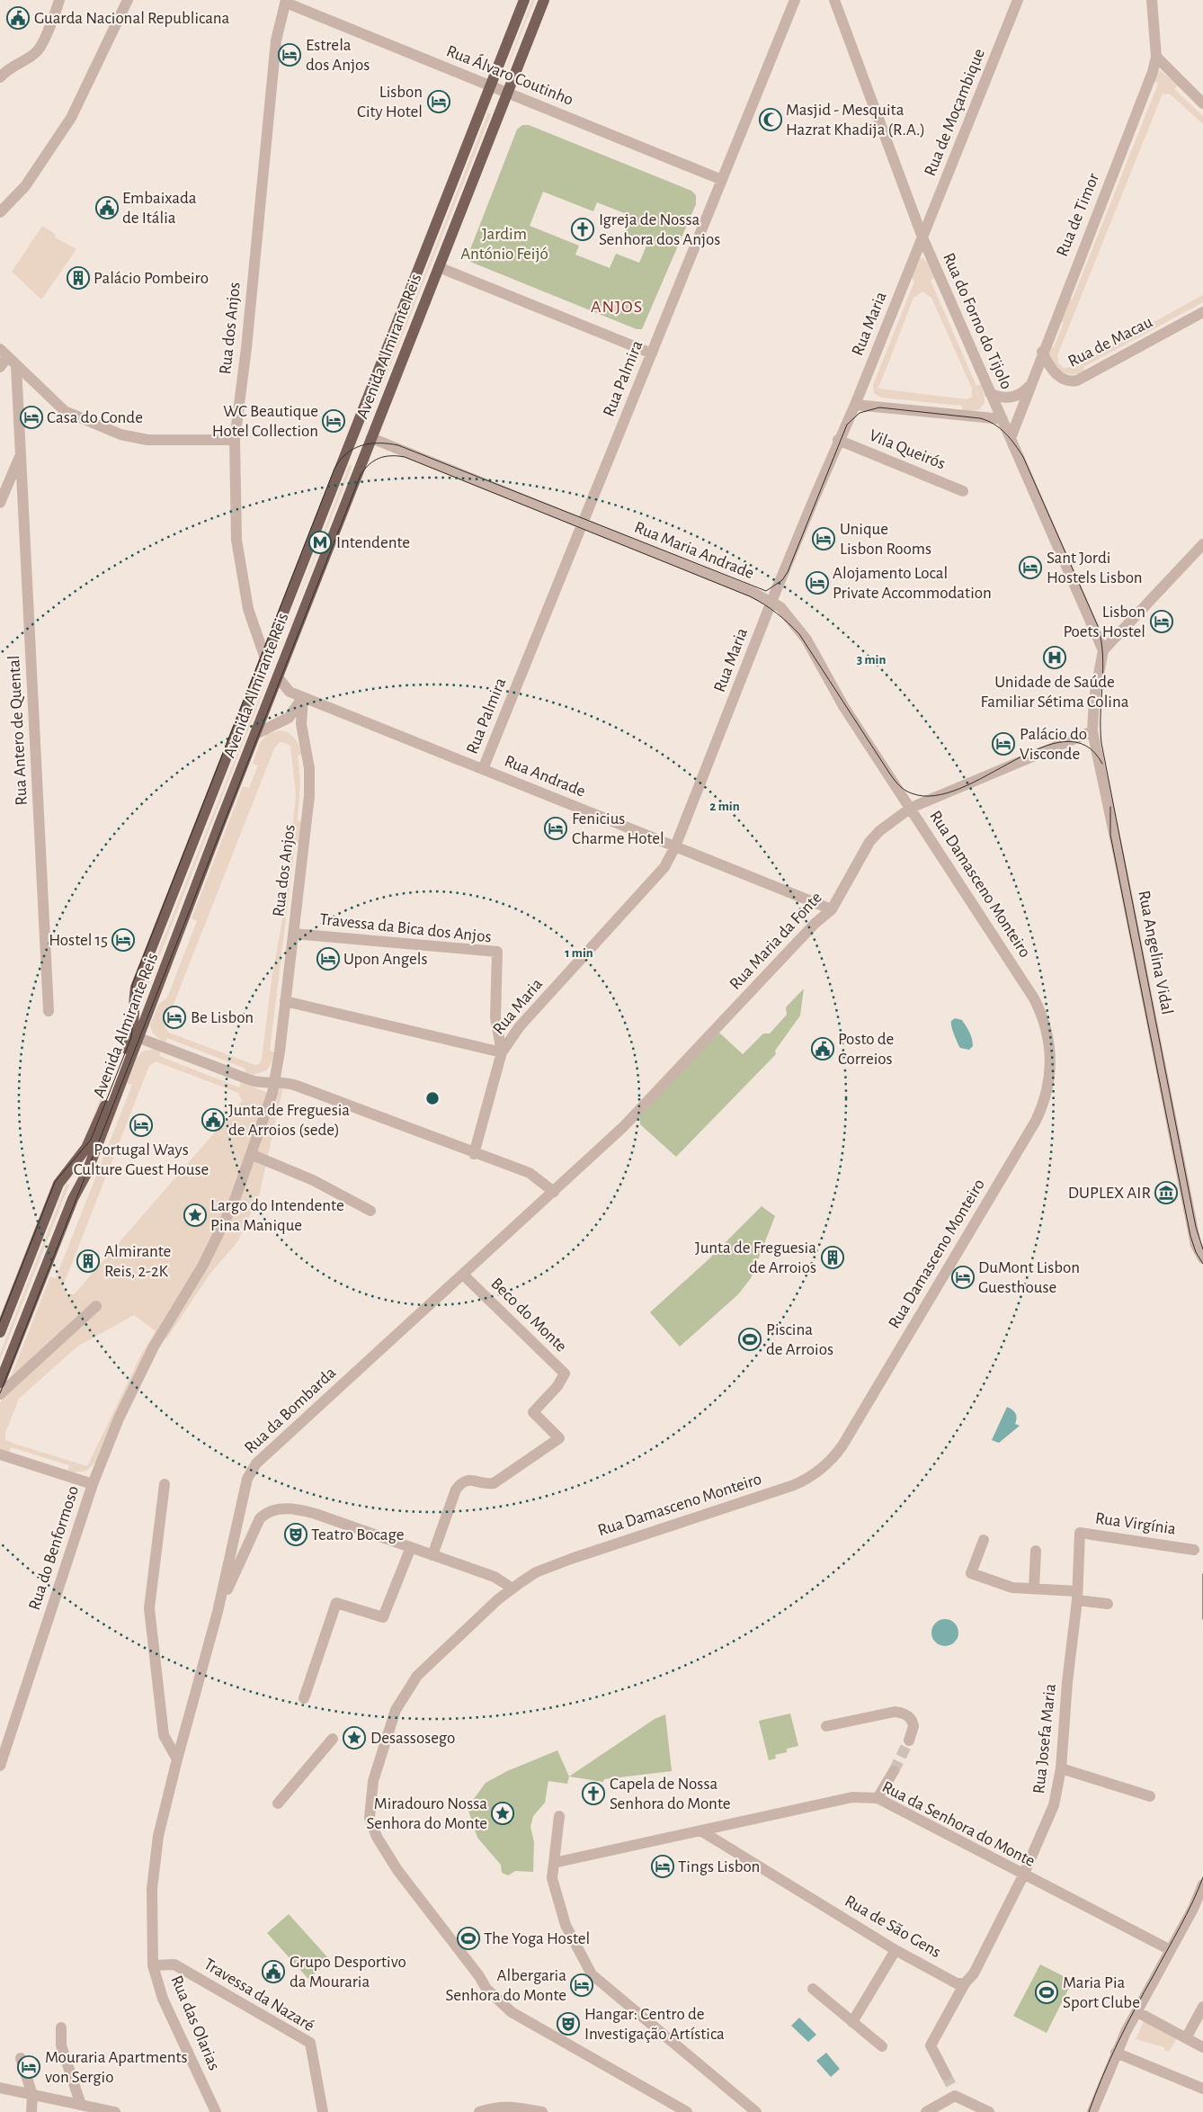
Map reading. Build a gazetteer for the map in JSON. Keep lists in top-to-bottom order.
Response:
{
  "streets": {
    "main road": ["Avenida Almirante Reis"],
    "street": [
      "Rua Álvaro Coutinho",
      "Rua de Moçambique",
      "Rua de Timor",
      "Rua do Forno do Tijolo",
      "Rua Maria",
      "Rua dos Anjos",
      "Rua de Macau",
      "Rua Palmira",
      "Vila Queirós",
      "Rua Maria Andrade",
      "Rua Antero de Quental",
      "Rua Andrade",
      "Rua Damasceno Monteiro",
      "Travessa da Bica dos Anjos",
      "Rua Maria da Fonte",
      "Rua Angelina Vidal",
      "Beco do Monte",
      "Rua da Bombarda",
      "Rua Virgínia",
      "Rua do Benformoso",
      "Rua Josefa Maria",
      "Rua da Senhora do Monte",
      "Rua de São Gens",
      "Travessa da Nazaré",
      "Rua das Olarias"
    ]
  },
  "crossings": [
    ["Rua Álvaro Coutinho", "Rua dos Anjos"],
    ["Rua Álvaro Coutinho", "Avenida Almirante Reis"],
    ["Rua Álvaro Coutinho", "Rua Palmira"],
    ["Rua de Moçambique", "Rua do Forno do Tijolo"],
    ["Rua de Moçambique", "Rua Maria"],
    ["Rua de Timor", "Rua do Forno do Tijolo"],
    ["Rua de Timor", "Rua de Macau"],
    ["Rua do Forno do Tijolo", "Rua Maria"],
    ["Rua do Forno do Tijolo", "Rua Angelina Vidal"],
    ["Rua Maria", "Vila Queirós"],
    ["Rua Maria", "Rua Maria Andrade"],
    ["Rua Maria", "Rua Andrade"],
    ["Rua Maria", "Travessa da Bica dos Anjos"],
    ["Rua dos Anjos", "Avenida Almirante Reis"],
    ["Rua dos Anjos", "Rua Andrade"],
    ["Rua dos Anjos", "Travessa da Bica dos Anjos"],
    ["Avenida Almirante Reis", "Rua Maria Andrade"],
    ["Rua Palmira", "Rua Maria Andrade"],
    ["Rua Palmira", "Rua Andrade"],
    ["Rua Maria Andrade", "Rua Damasceno Monteiro"],
    ["Rua Maria Andrade", "Rua Maria da Fonte"],
    ["Rua Andrade", "Rua Maria da Fonte"],
    ["Rua Damasceno Monteiro", "Rua Maria da Fonte"],
    ["Rua Maria da Fonte", "Rua Angelina Vidal"],
    ["Rua Maria da Fonte", "Rua da Bombarda"],
    ["Beco do Monte", "Rua da Bombarda"],
    ["Rua da Bombarda", "Rua das Olarias"],
    ["Rua Virgínia", "Rua Josefa Maria"],
    ["Rua Josefa Maria", "Rua da Senhora do Monte"],
    ["Rua da Senhora do Monte", "Rua de São Gens"],
    ["Travessa da Nazaré", "Rua das Olarias"]
  ],
  "districts": ["ANJOS"],
  "parks": ["Jardim António Feijó"],
  "places": {
    "public building": [
      "Guarda Nacional Republicana",
      "Embaixada de Itália",
      "Posto de Correios",
      "Junta de Freguesia de Arroios (sede)",
      "Grupo Desportivo da Mouraria"
    ],
    "hotel": [
      "Estrela dos Anjos",
      "Lisbon City Hotel",
      "Casa do Conde",
      "WC Beautique Hotel Collection",
      "Unique Lisbon Rooms",
      "Sant Jordi Hostels Lisbon",
      "Alojamento Local Private Accommodation",
      "Lisbon Poets Hostel",
      "Palácio do Visconde",
      "Fenicius Charme Hotel",
      "Hostel 15",
      "Upon Angels",
      "Be Lisbon",
      "Portugal Ways Culture Guest House",
      "DuMont Lisbon Guesthouse",
      "Tings Lisbon",
      "Albergaria Senhora do Monte",
      "Mouraria Apartments von Sergio"
    ],
    "mosque": ["Masjid - Mesquita Hazrat Khadija (R.A.)"],
    "church": ["Igreja de Nossa Senhora dos Anjos", "Capela de Nossa Senhora do Monte"],
    "building": ["Palácio Pombeiro", "Junta de Freguesia de Arroios", "Almirante Reis, 2-2K"],
    "metro station": ["Intendente"],
    "hospital": ["Unidade de Saúde Familiar Sétima Colina"],
    "museum": ["DUPLEX AIR"],
    "place": ["Largo do Intendente Pina Manique", "Desassosego", "Miradouro Nossa Senhora do Monte"],
    "sports": ["Piscina de Arroios", "The Yoga Hostel", "Maria Pia Sport Clube"],
    "theatre": ["Teatro Bocage", "Hangar: Centro de Investigação Artística"]
  },
  "rings": ["3 min", "2 min", "1 min"]
}
